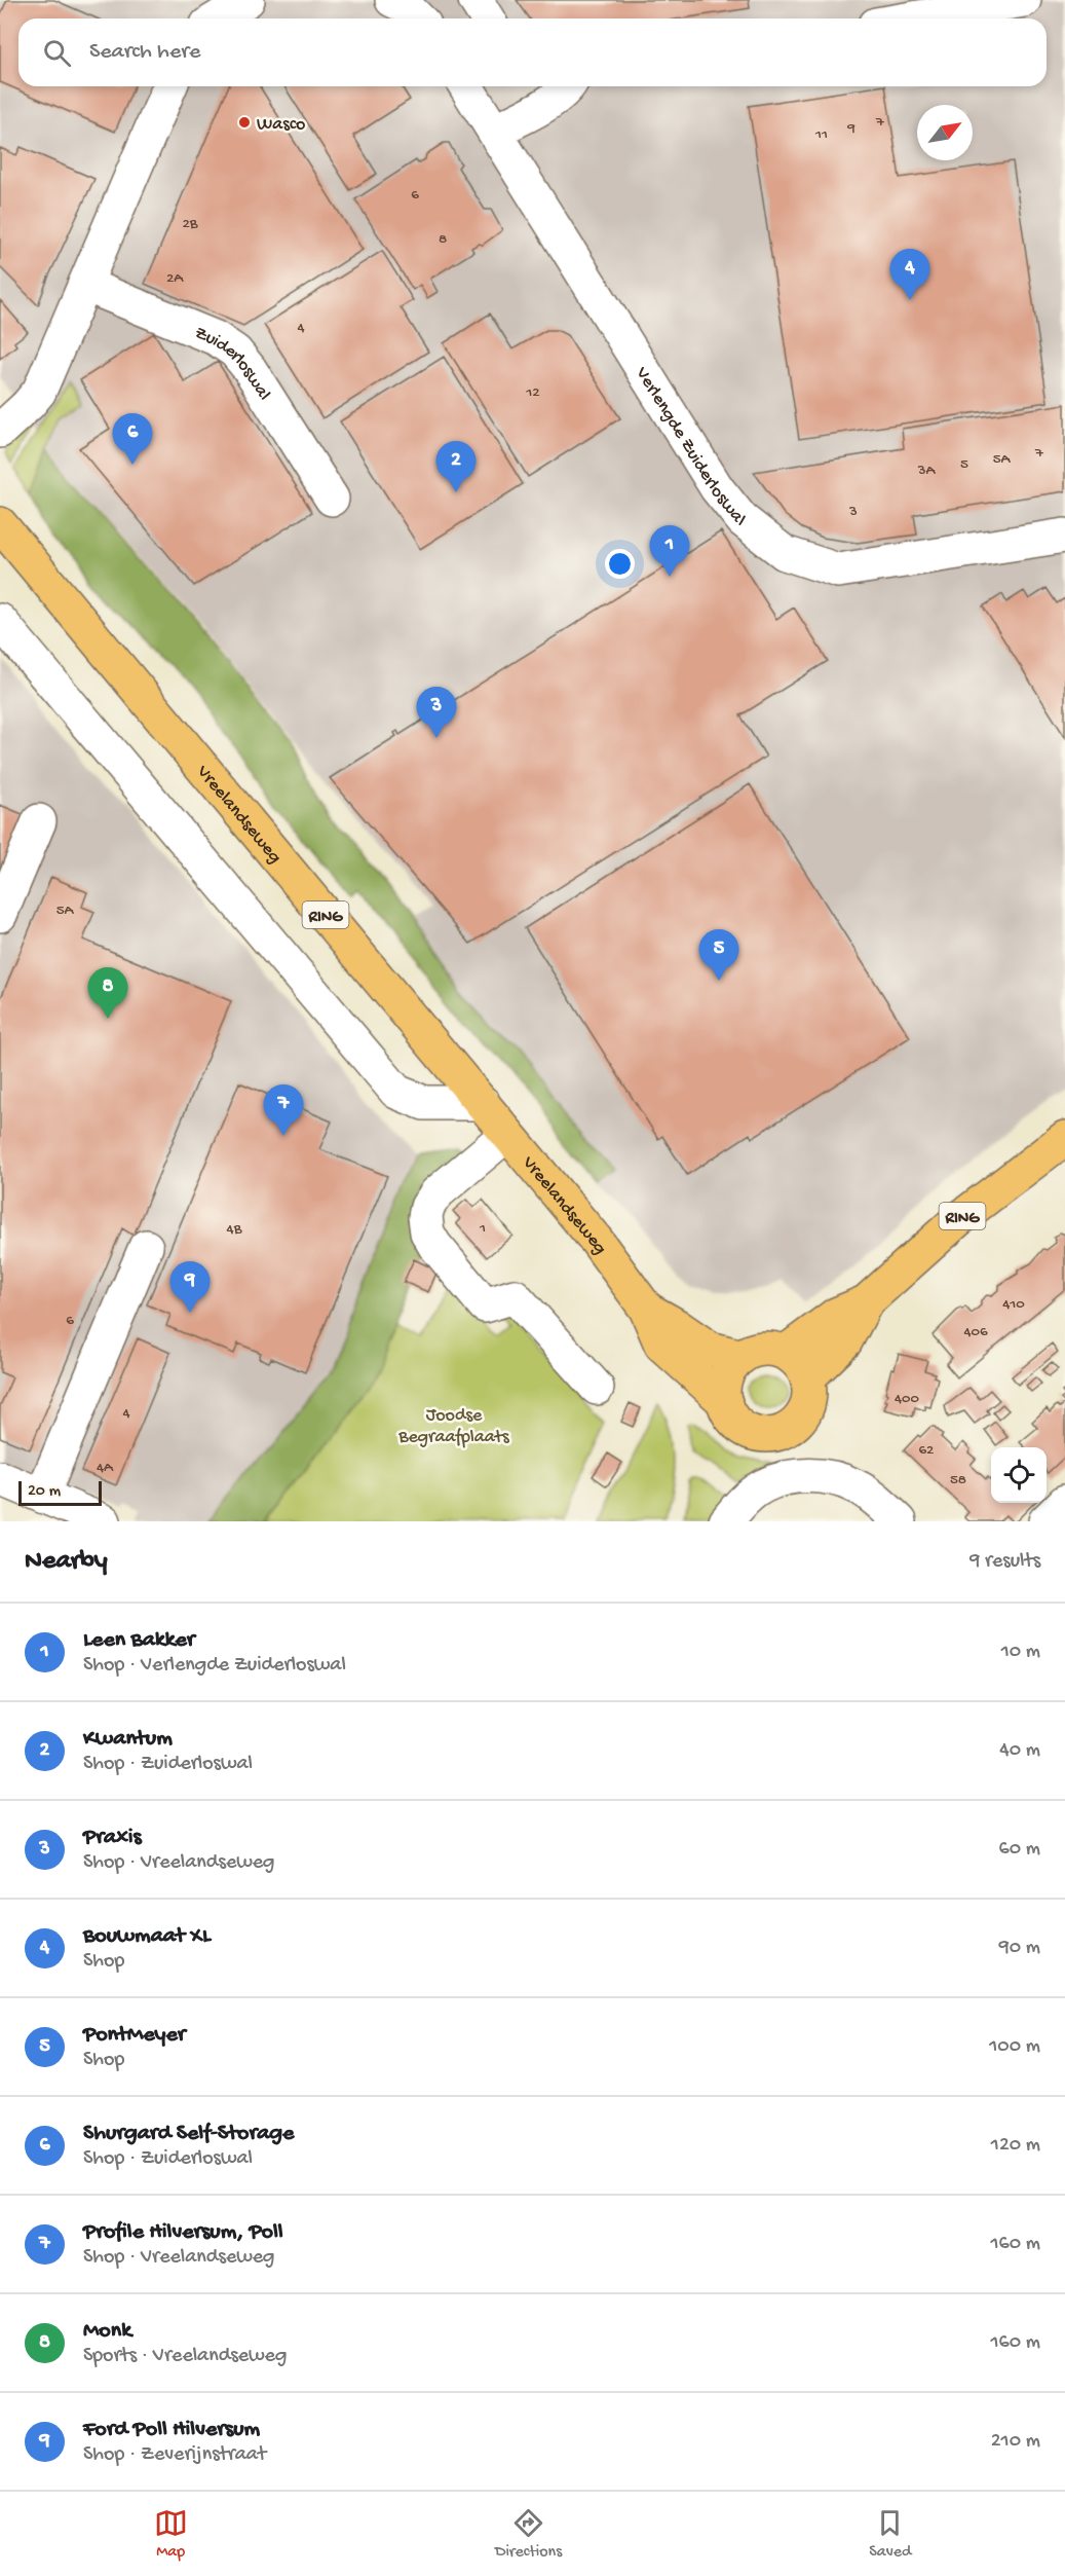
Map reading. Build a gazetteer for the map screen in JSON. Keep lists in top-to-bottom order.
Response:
{
  "streets": {
    "main road": ["Vreelandseweg", "RING"],
    "street": ["Zuiderloswal", "Verlengde Zuiderloswal"]
  },
  "crossings": [
    ["Vreelandseweg", "RING"]
  ],
  "parks": ["Joodse Begraafplaats"],
  "places": ["Wasco"],
  "house_numbers": [
    "7",
    "9",
    "11",
    "6",
    "2B",
    "8",
    "2A",
    "4",
    "12",
    "7",
    "5A",
    "5",
    "3A",
    "3",
    "5A",
    "1",
    "4B",
    "410",
    "6",
    "406",
    "400",
    "4",
    "62",
    "4A",
    "58"
  ],
  "scale_bar": "20 m",
  "north": "top right",
  "page": {
    "search": "Search here",
    "pins": [
      "4",
      "6",
      "2",
      "1",
      "3",
      "5",
      "8",
      "7",
      "9"
    ],
    "scale": "20 m",
    "heading": ["Nearby", "9 results"],
    "list": [
      {
        "mark": "1",
        "name": "Leen Bakker",
        "note": "Shop · Verlengde Zuiderloswal",
        "value": "10 m"
      },
      {
        "mark": "2",
        "name": "Kwantum",
        "note": "Shop · Zuiderloswal",
        "value": "40 m"
      },
      {
        "mark": "3",
        "name": "Praxis",
        "note": "Shop · Vreelandseweg",
        "value": "60 m"
      },
      {
        "mark": "4",
        "name": "Bouwmaat XL",
        "note": "Shop",
        "value": "90 m"
      },
      {
        "mark": "5",
        "name": "PontMeyer",
        "note": "Shop",
        "value": "100 m"
      },
      {
        "mark": "6",
        "name": "Shurgard Self-Storage",
        "note": "Shop · Zuiderloswal",
        "value": "120 m"
      },
      {
        "mark": "7",
        "name": "Profile Hilversum, Poll",
        "note": "Shop · Vreelandseweg",
        "value": "160 m"
      },
      {
        "mark": "8",
        "name": "Monk",
        "note": "Sports · Vreelandseweg",
        "value": "160 m"
      },
      {
        "mark": "9",
        "name": "Ford Poll Hilversum",
        "note": "Shop · Zeverijnstraat",
        "value": "210 m"
      }
    ],
    "nav": ["Map", "Directions", "Saved"]
  }
}
